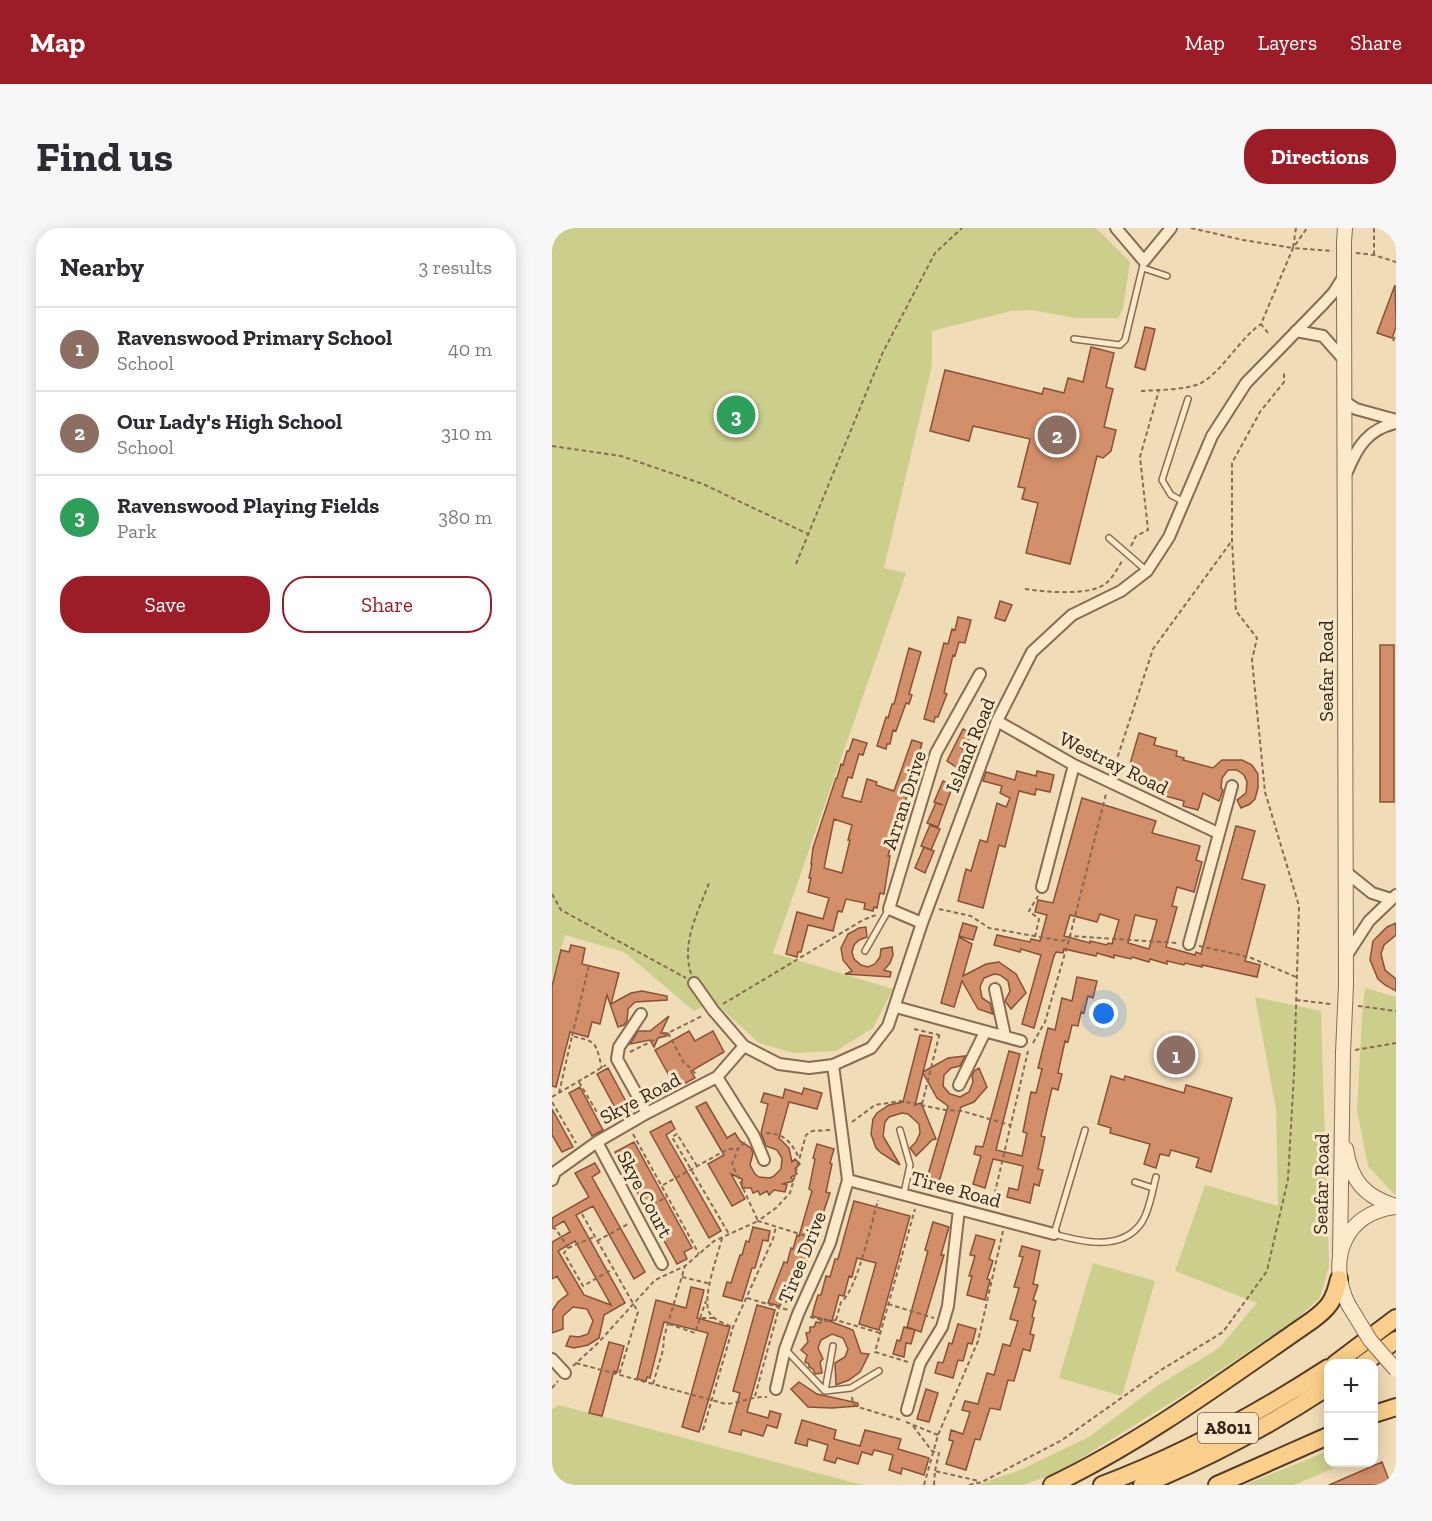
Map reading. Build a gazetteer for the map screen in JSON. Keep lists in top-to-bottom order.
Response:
{
  "streets": {
    "main road": ["A8011"],
    "street": [
      "Seafar Road",
      "Island Road",
      "Westray Road",
      "Arran Drive",
      "Skye Road",
      "Tiree Road",
      "Skye Court",
      "Tiree Drive"
    ]
  },
  "crossings": [
    ["Seafar Road", "Island Road"],
    ["Island Road", "Westray Road"],
    ["Island Road", "Skye Road"],
    ["Island Road", "Tiree Drive"],
    ["Skye Road", "Skye Court"],
    ["Tiree Road", "Tiree Drive"]
  ],
  "page": {
    "header": "Map",
    "nav": ["Map", "Layers", "Share"],
    "buttons": [
      "Directions",
      ["Save", "Share"]
    ],
    "title": "Find us",
    "heading": ["Nearby", "3 results"],
    "list": [
      {
        "mark": "1",
        "name": "Ravenswood Primary School",
        "note": "School",
        "value": "40 m"
      },
      {
        "mark": "2",
        "name": "Our Lady's High School",
        "note": "School",
        "value": "310 m"
      },
      {
        "mark": "3",
        "name": "Ravenswood Playing Fields",
        "note": "Park",
        "value": "380 m"
      }
    ],
    "pins": ["3", "2", "1"],
    "map_buttons": ["+", "−"]
  }
}
